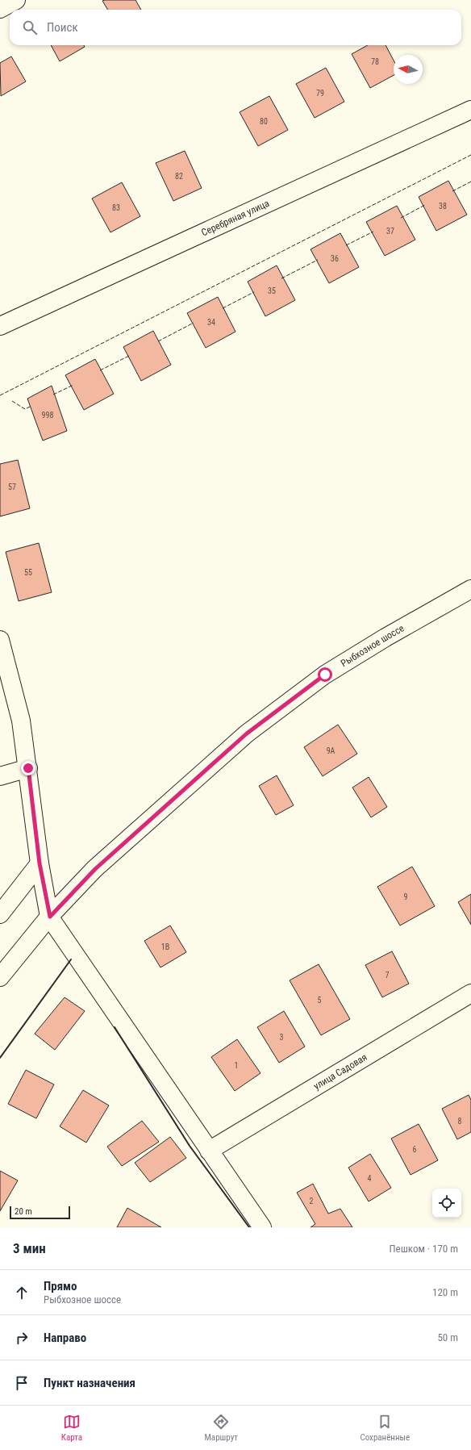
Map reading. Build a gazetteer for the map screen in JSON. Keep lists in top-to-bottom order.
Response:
{
  "streets": {
    "street": ["Серебряная улица", "Рыбхозное шоссе", "улица Садовая"]
  },
  "house_numbers": [
    "78",
    "79",
    "80",
    "82",
    "38",
    "83",
    "37",
    "36",
    "35",
    "34",
    "998",
    "57",
    "55",
    "9А",
    "9",
    "1В",
    "7",
    "5",
    "3",
    "1",
    "8",
    "6",
    "4",
    "2"
  ],
  "scale_bar": "20 m",
  "north": "left",
  "page": {
    "search": "Поиск",
    "scale": "20 m",
    "heading": ["3 мин", "Пешком · 170 m"],
    "list": [
      ["Прямо", "Рыбхозное шоссе", "120 m"],
      ["Направо", "50 m"],
      "Пункт назначения"
    ],
    "nav": ["Карта", "Маршрут", "Сохранённые"]
  }
}
